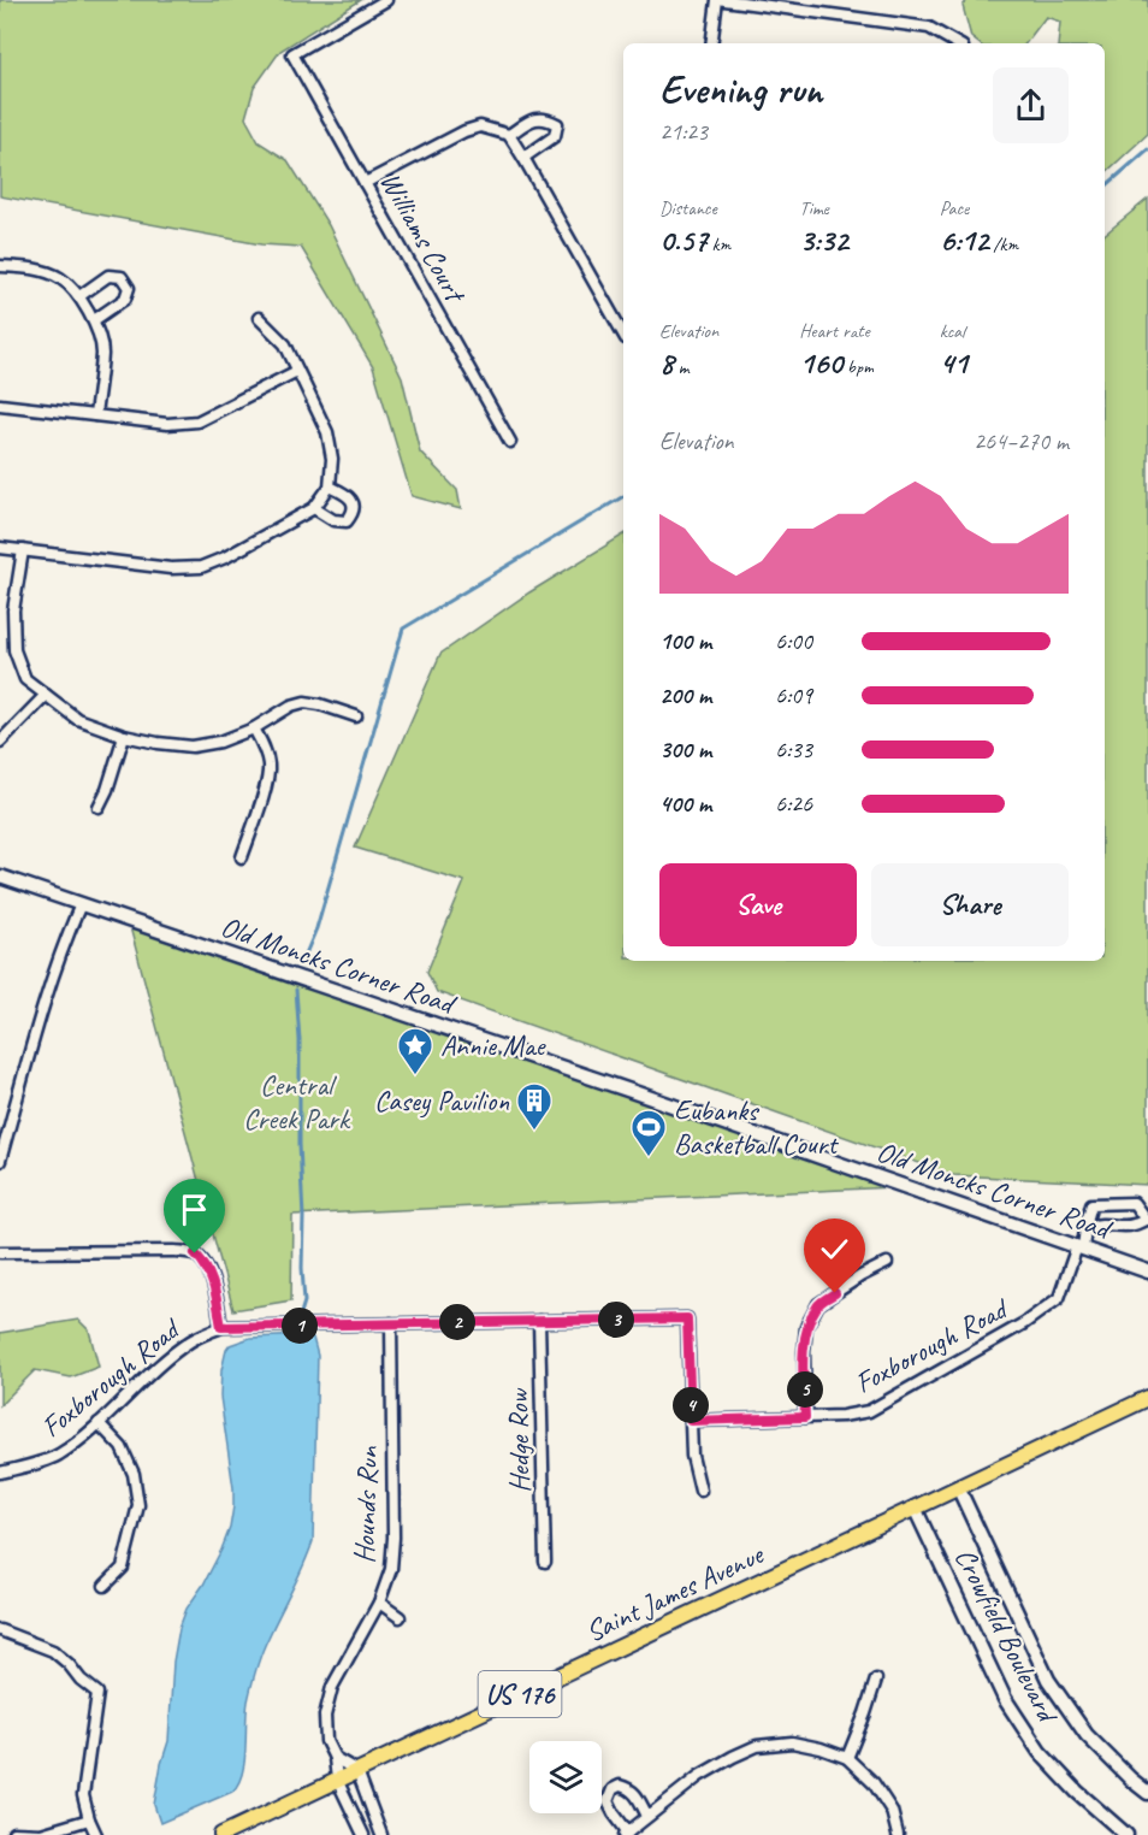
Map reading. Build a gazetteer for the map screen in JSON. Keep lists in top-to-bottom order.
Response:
{
  "streets": {
    "main road": ["Saint James Avenue", "US 176"],
    "street": [
      "Williams Court",
      "Old Moncks Corner Road",
      "Foxborough Road",
      "Hedge Row",
      "Hounds Run",
      "Crowfield Boulevard"
    ]
  },
  "crossings": [
    ["Old Moncks Corner Road", "Foxborough Road"],
    ["Foxborough Road", "Hedge Row"],
    ["Foxborough Road", "Hounds Run"],
    ["Hounds Run", "Saint James Avenue"],
    ["Saint James Avenue", "Crowfield Boulevard"]
  ],
  "parks": ["Central Creek Park"],
  "places": {
    "place": ["Annie Mae"],
    "building": ["Casey Pavilion"],
    "sports": ["Eubanks Basketball Court"]
  },
  "page": {
    "heading": ["Evening run", "21:23"],
    "stats": [
      ["Distance", "0.57 km"],
      ["Time", "3:32"],
      ["Pace", "6:12 /km"],
      ["Elevation", "8 m"],
      ["Heart rate", "160 bpm"],
      ["kcal", "41"]
    ],
    "chart": ["Elevation", "264–270 m"],
    "list": [
      {
        "name": "100 m",
        "note": "6:00"
      },
      {
        "name": "200 m",
        "note": "6:09"
      },
      {
        "name": "300 m",
        "note": "6:33"
      },
      {
        "name": "400 m",
        "note": "6:26"
      }
    ],
    "buttons": ["Save", "Share"],
    "pins": [
      "3",
      "2",
      "1",
      "5",
      "4"
    ]
  }
}
